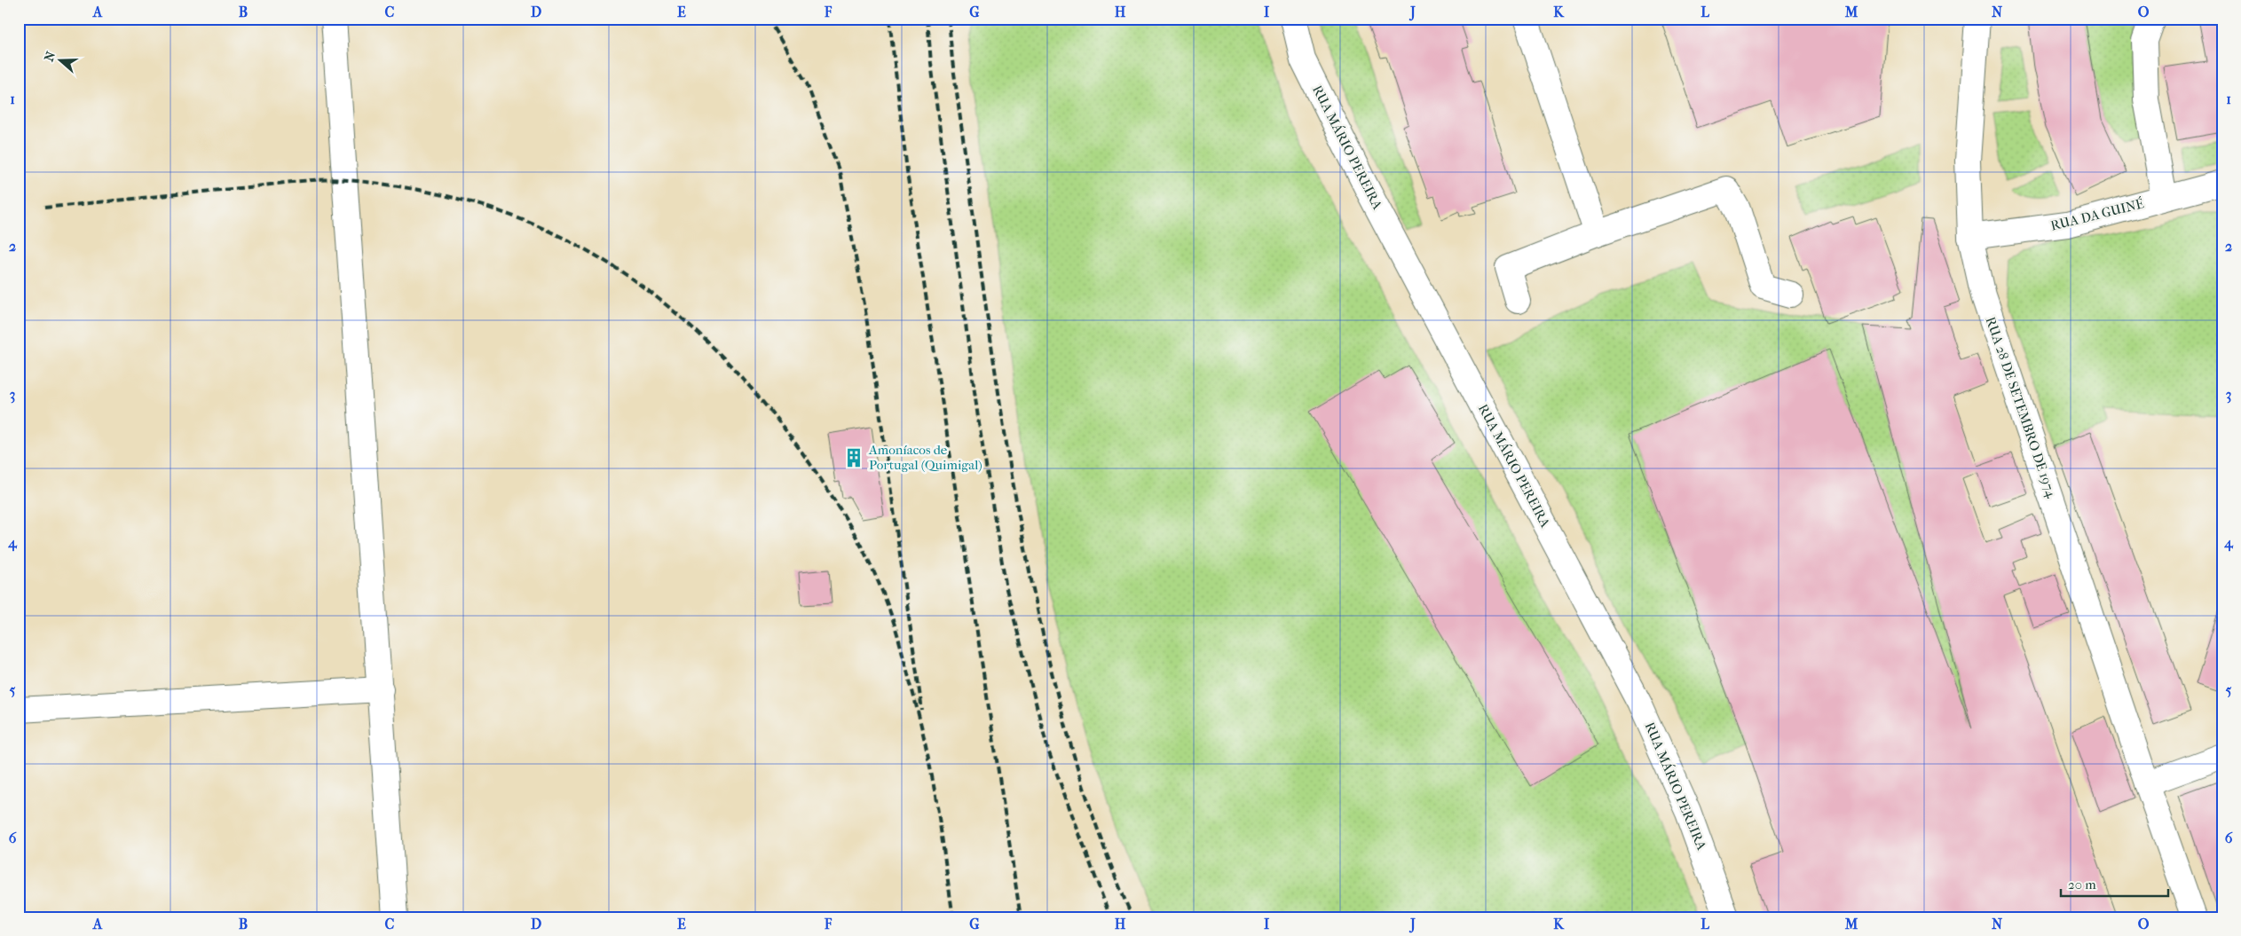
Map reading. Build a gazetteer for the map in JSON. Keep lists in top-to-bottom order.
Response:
{
  "streets": {
    "street": ["RUA MÁRIO PEREIRA", "RUA DA GUINÉ", "RUA 28 DE SETEMBRO DE 1974"]
  },
  "crossings": [
    ["RUA DA GUINÉ", "RUA 28 DE SETEMBRO DE 1974"]
  ],
  "places": {
    "building": ["Amoníacos de Portugal (Quimigal)"]
  },
  "scale_bar": "20 m",
  "north": "left",
  "grid": {
    "columns": [
      "A",
      "B",
      "C",
      "D",
      "E",
      "F",
      "G",
      "H",
      "I",
      "J",
      "K",
      "L",
      "M",
      "N",
      "O"
    ],
    "rows": [
      "1",
      "2",
      "3",
      "4",
      "5",
      "6"
    ]
  }
}
